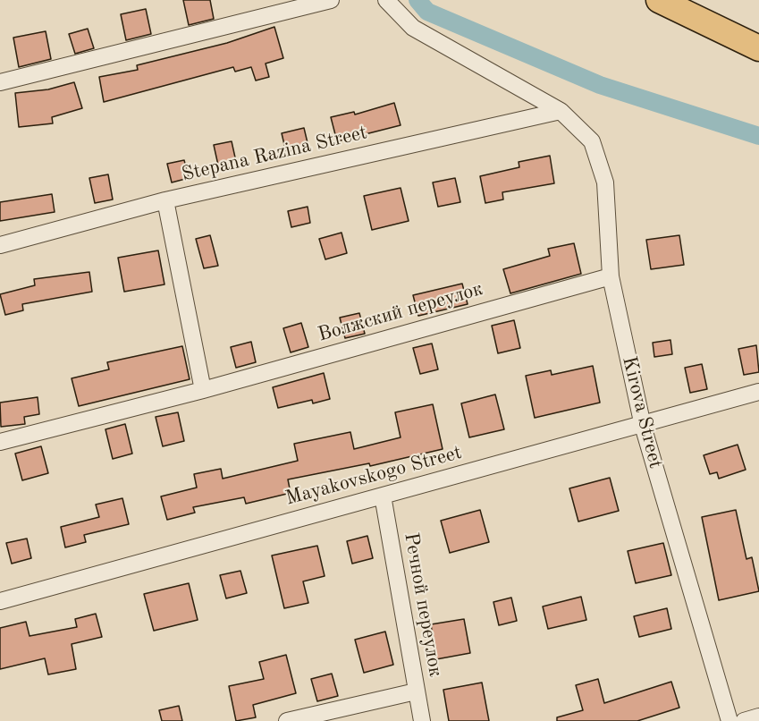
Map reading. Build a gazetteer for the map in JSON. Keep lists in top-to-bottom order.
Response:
{
  "streets": {
    "street": [
      "Stepana Razina Street",
      "Волжский переулок",
      "Kirova Street",
      "Mayakovskogo Street",
      "Речной переулок"
    ]
  },
  "crossings": [
    ["Stepana Razina Street", "Kirova Street"],
    ["Волжский переулок", "Kirova Street"],
    ["Kirova Street", "Mayakovskogo Street"],
    ["Mayakovskogo Street", "Речной переулок"]
  ]
}
